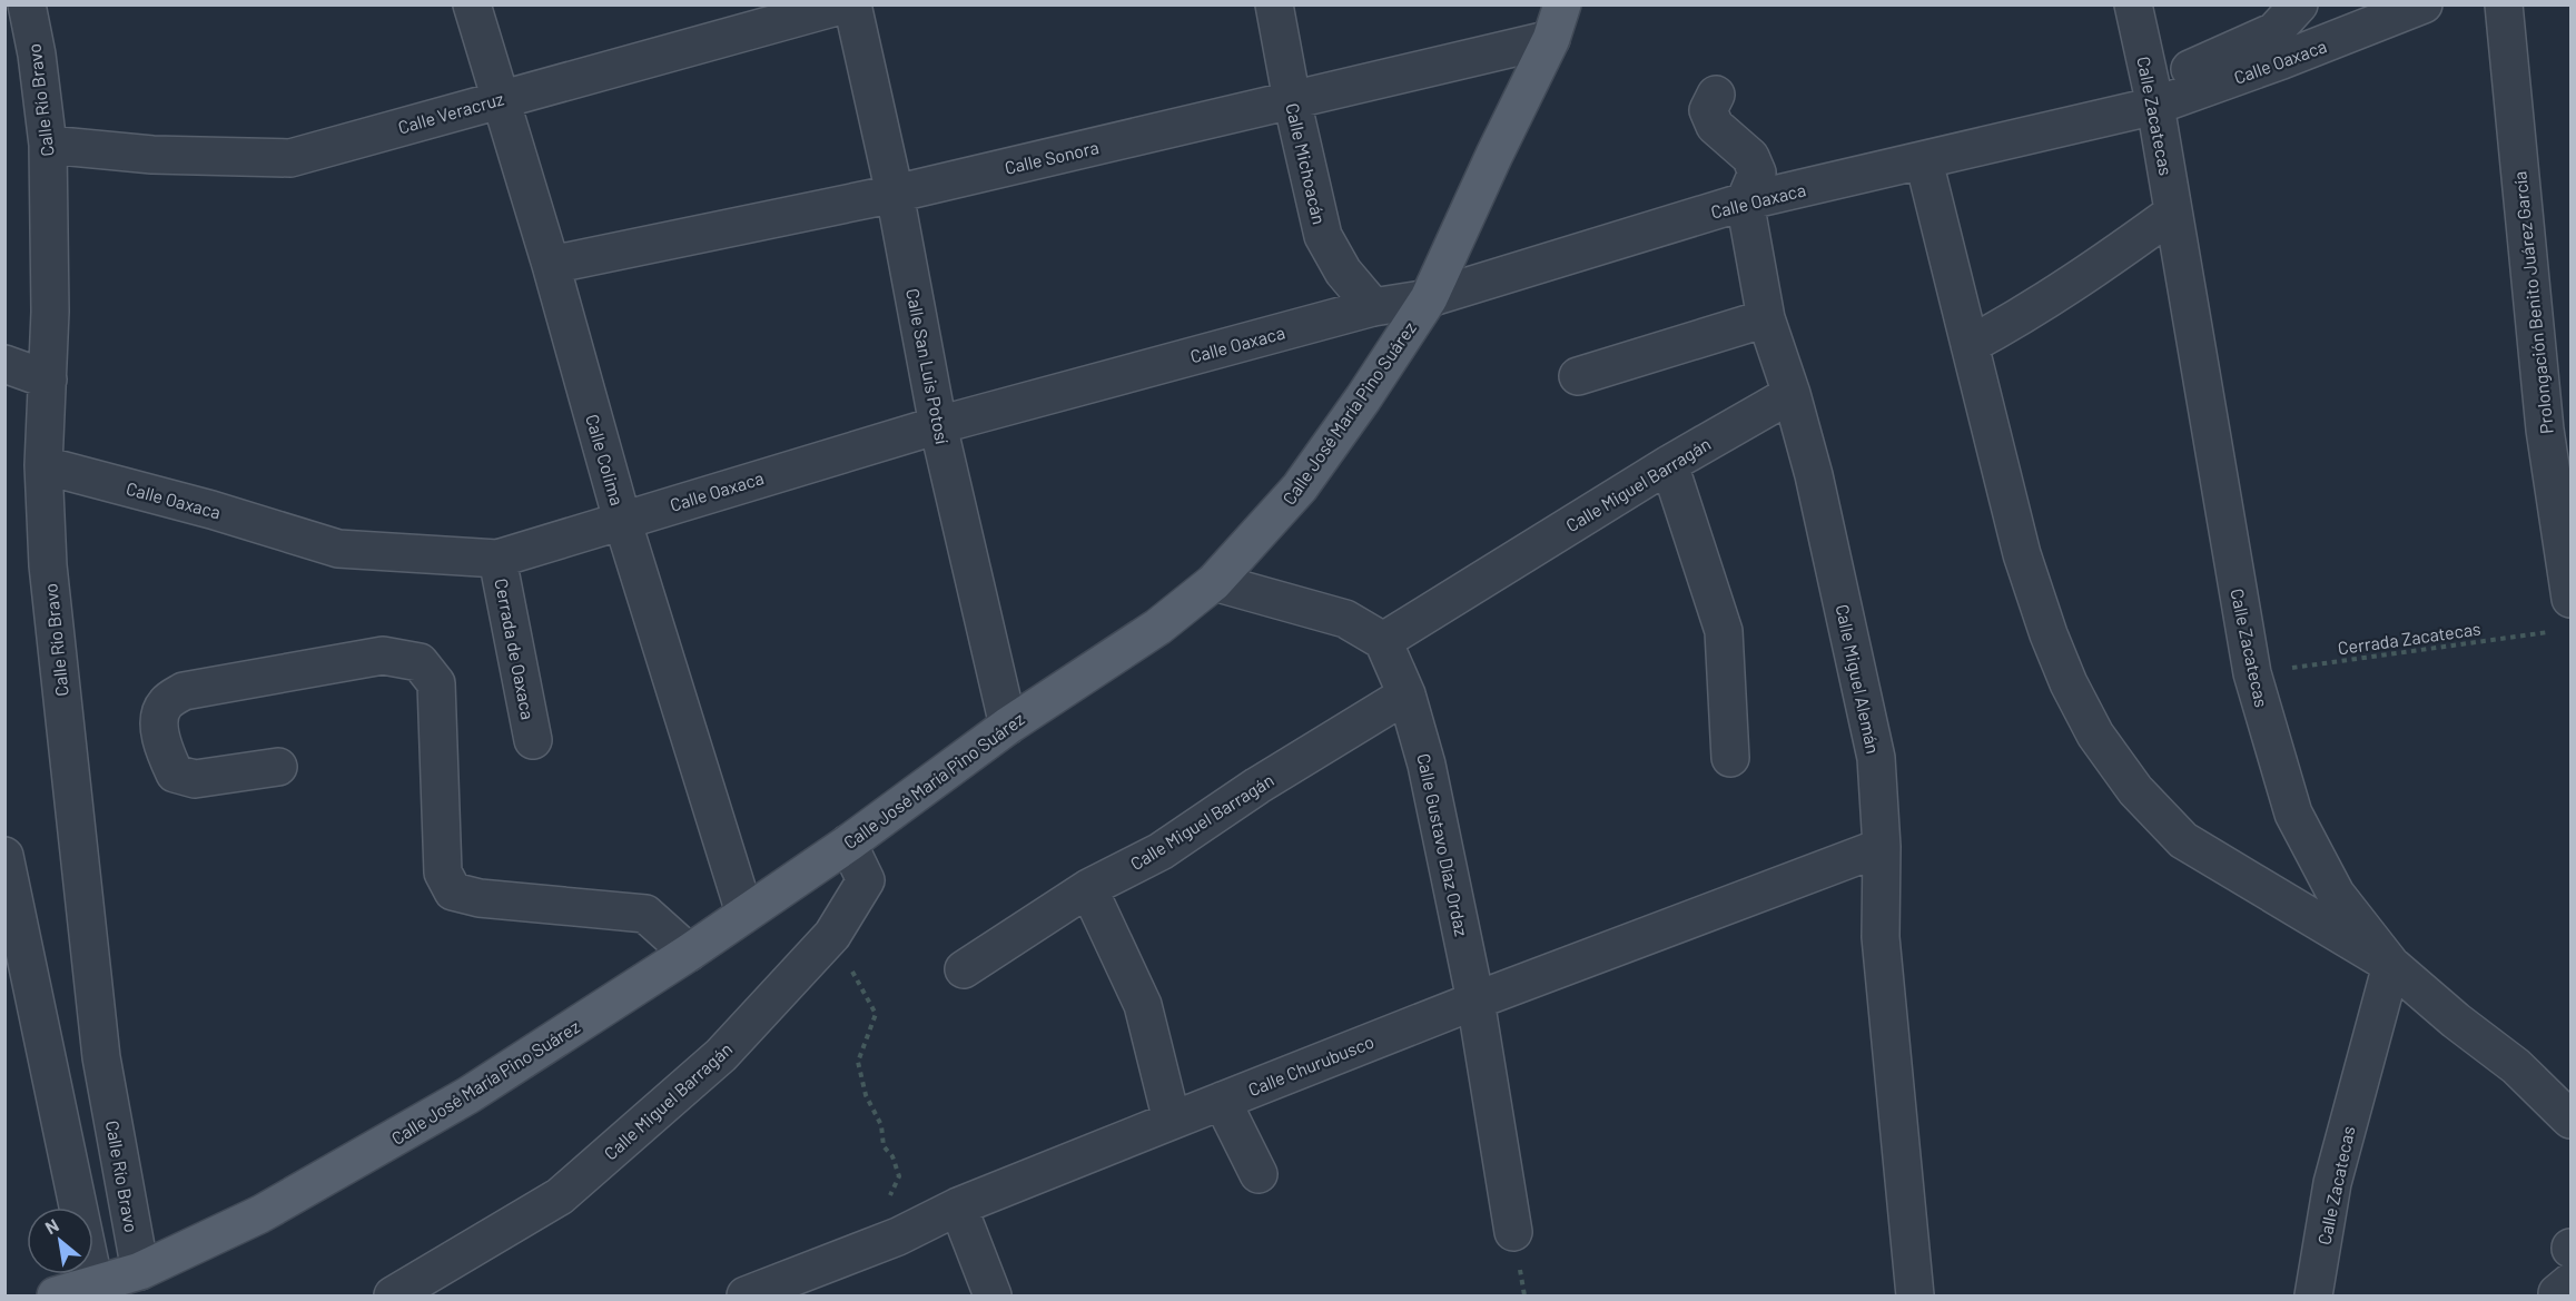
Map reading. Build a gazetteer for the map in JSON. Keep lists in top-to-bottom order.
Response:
{
  "streets": {
    "main road": ["Calle José María Pino Suárez"],
    "street": [
      "Calle Oaxaca",
      "Calle Río Bravo",
      "Calle Veracruz",
      "Calle Zacatecas",
      "Calle Sonora",
      "Calle Michoacán",
      "Prolongación Benito Juárez García",
      "Calle San Luis Potosí",
      "Calle Colima",
      "Calle Miguel Barragán",
      "Cerrada de Oaxaca",
      "Calle Miguel Alemán",
      "Calle Gustavo Díaz Ordaz",
      "Calle Churubusco"
    ],
    "path": ["Cerrada Zacatecas"]
  },
  "crossings": [
    ["Calle Oaxaca", "Calle Río Bravo"],
    ["Calle Oaxaca", "Calle Zacatecas"],
    ["Calle Oaxaca", "Calle Michoacán"],
    ["Calle Oaxaca", "Calle San Luis Potosí"],
    ["Calle Oaxaca", "Calle José María Pino Suárez"],
    ["Calle Oaxaca", "Calle Colima"],
    ["Calle Oaxaca", "Cerrada de Oaxaca"],
    ["Calle Oaxaca", "Calle Miguel Alemán"],
    ["Calle Río Bravo", "Calle Veracruz"],
    ["Calle Río Bravo", "Calle José María Pino Suárez"],
    ["Calle Veracruz", "Calle Colima"],
    ["Calle Zacatecas", "Cerrada Zacatecas"],
    ["Calle Sonora", "Calle Michoacán"],
    ["Calle Sonora", "Calle San Luis Potosí"],
    ["Calle Sonora", "Calle José María Pino Suárez"],
    ["Calle Sonora", "Calle Colima"],
    ["Prolongación Benito Juárez García", "Cerrada Zacatecas"],
    ["Calle San Luis Potosí", "Calle José María Pino Suárez"],
    ["Calle José María Pino Suárez", "Calle Colima"],
    ["Calle José María Pino Suárez", "Calle Miguel Barragán"],
    ["Calle Miguel Barragán", "Calle Miguel Alemán"],
    ["Calle Miguel Barragán", "Calle Gustavo Díaz Ordaz"],
    ["Calle Miguel Alemán", "Calle Churubusco"],
    ["Calle Gustavo Díaz Ordaz", "Calle Churubusco"]
  ],
  "north": "top left"
}
